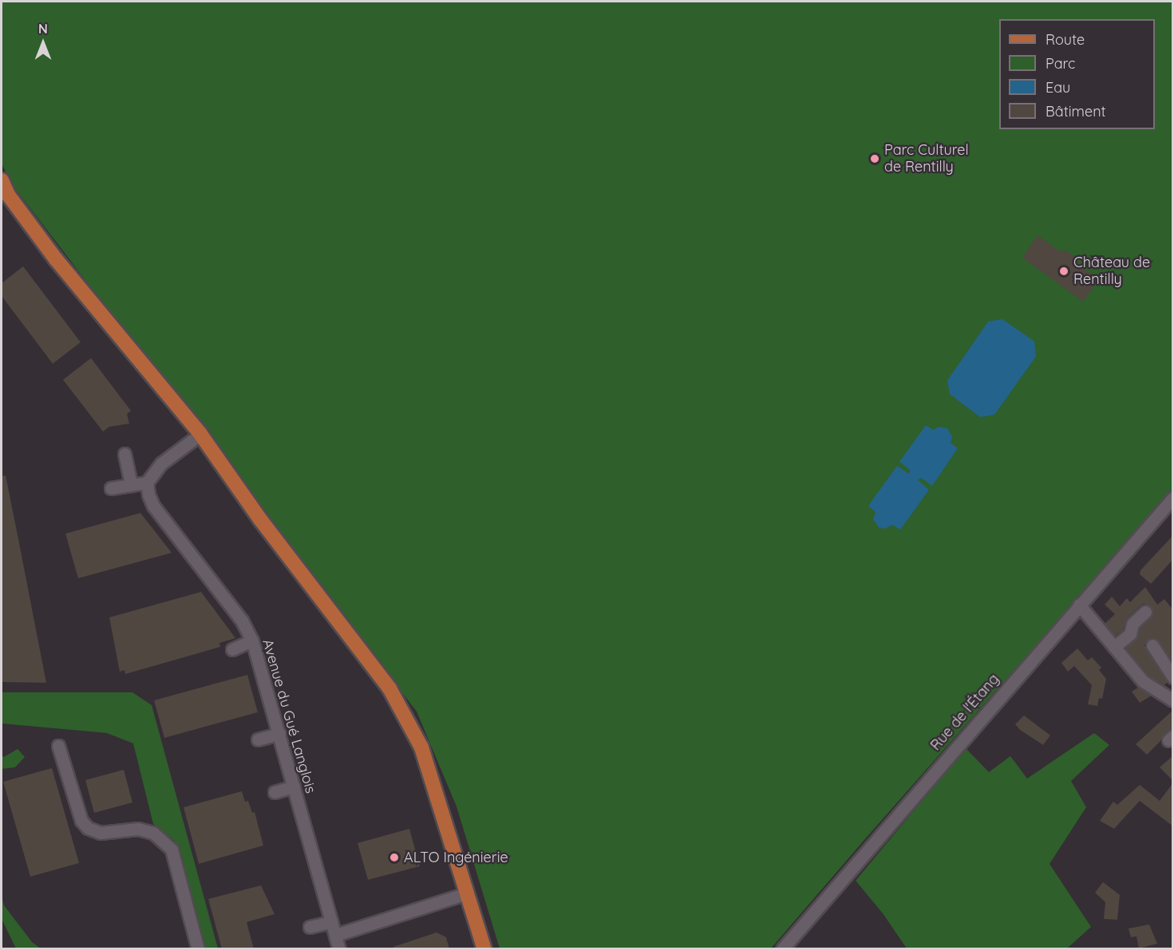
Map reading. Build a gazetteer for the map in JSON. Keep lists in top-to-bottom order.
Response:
{
  "streets": {
    "street": ["Rue de l'Étang", "Avenue du Gué Langlois"]
  },
  "places": ["Parc Culturel de Rentilly", "Château de Rentilly", "ALTO Ingénierie"],
  "legend": [
    "Route",
    "Parc",
    "Eau",
    "Bâtiment"
  ],
  "north": "top"
}
